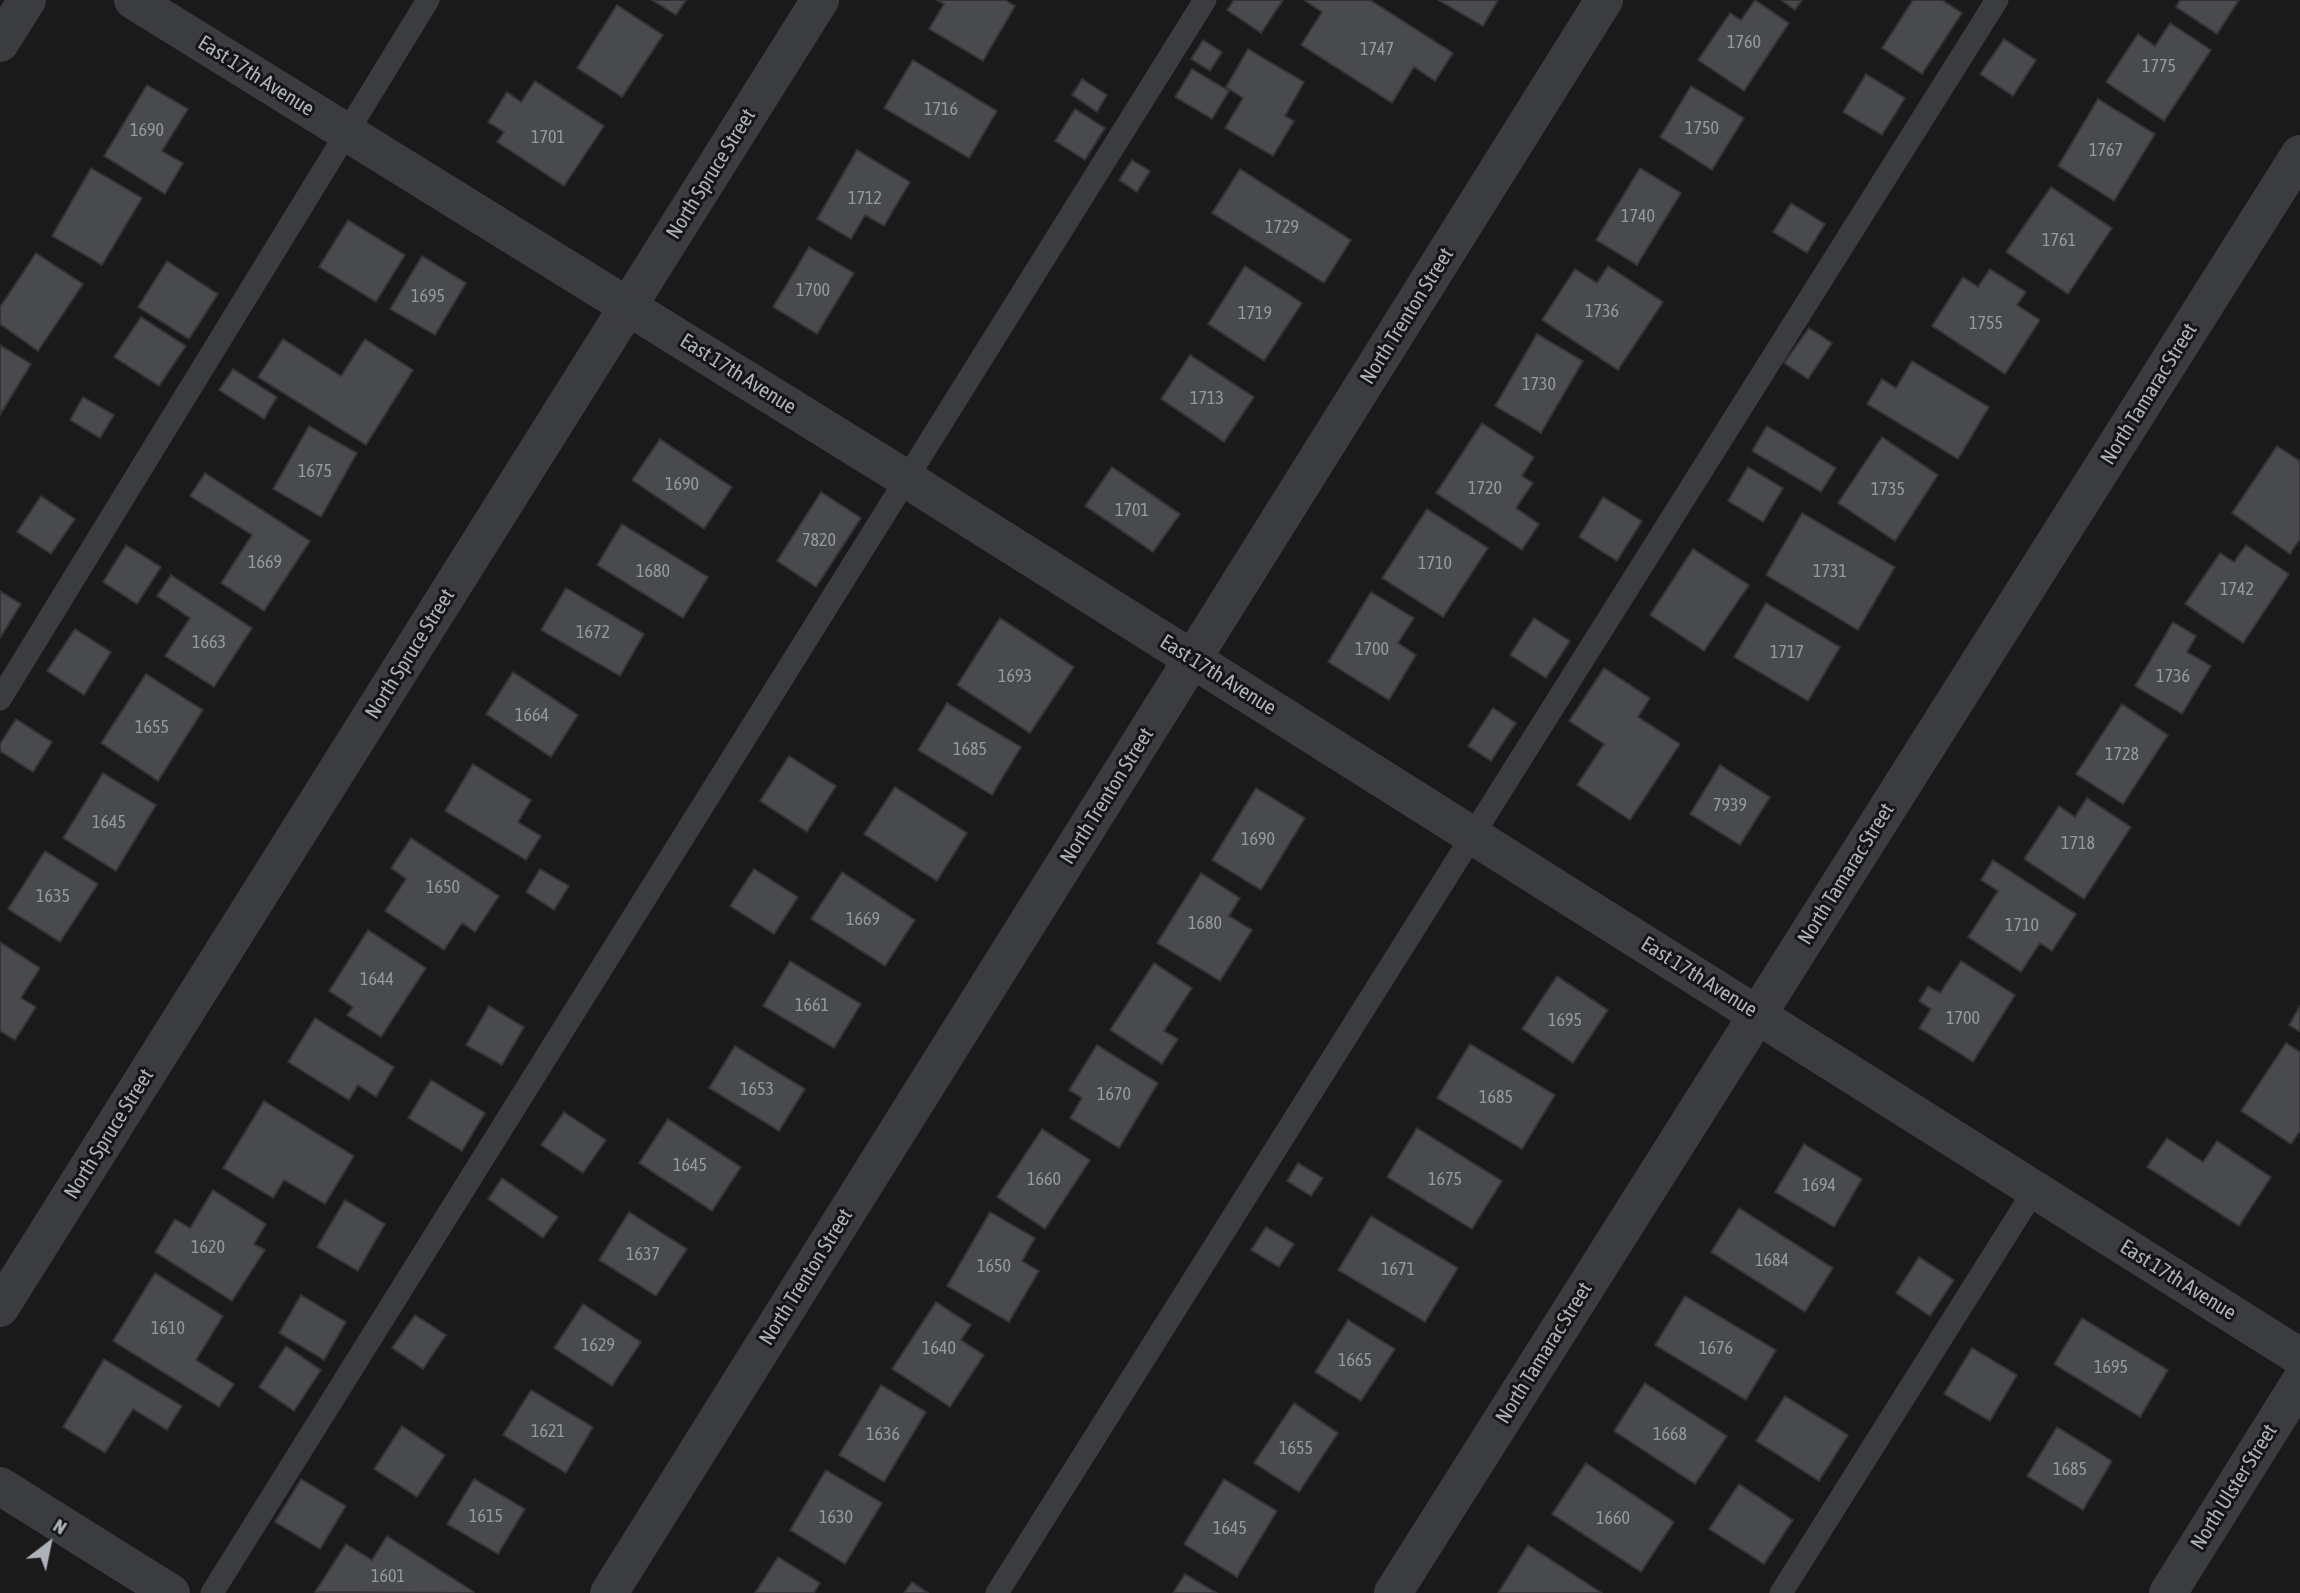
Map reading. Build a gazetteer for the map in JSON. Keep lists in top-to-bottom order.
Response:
{
  "streets": {
    "street": [
      "East 17th Avenue",
      "North Spruce Street",
      "North Trenton Street",
      "North Tamarac Street",
      "North Ulster Street"
    ]
  },
  "crossings": [
    ["East 17th Avenue", "North Spruce Street"],
    ["East 17th Avenue", "North Trenton Street"],
    ["East 17th Avenue", "North Tamarac Street"]
  ],
  "house_numbers": [
    "1760",
    "1747",
    "1775",
    "1716",
    "1750",
    "1690",
    "1701",
    "1767",
    "1712",
    "1740",
    "1729",
    "1761",
    "1700",
    "1695",
    "1736",
    "1719",
    "1755",
    "1730",
    "1713",
    "1675",
    "1690",
    "1720",
    "1735",
    "1701",
    "7820",
    "1669",
    "1710",
    "1680",
    "1731",
    "1742",
    "1672",
    "1663",
    "1700",
    "1717",
    "1693",
    "1736",
    "1664",
    "1655",
    "1685",
    "1728",
    "7939",
    "1645",
    "1690",
    "1718",
    "1650",
    "1635",
    "1669",
    "1680",
    "1710",
    "1644",
    "1661",
    "1700",
    "1695",
    "1653",
    "1670",
    "1685",
    "1645",
    "1660",
    "1675",
    "1694",
    "1620",
    "1637",
    "1684",
    "1650",
    "1671",
    "1610",
    "1629",
    "1640",
    "1676",
    "1665",
    "1695",
    "1621",
    "1636",
    "1668",
    "1655",
    "1685",
    "1615",
    "1630",
    "1660",
    "1645",
    "1601"
  ],
  "north": "top right"
}
